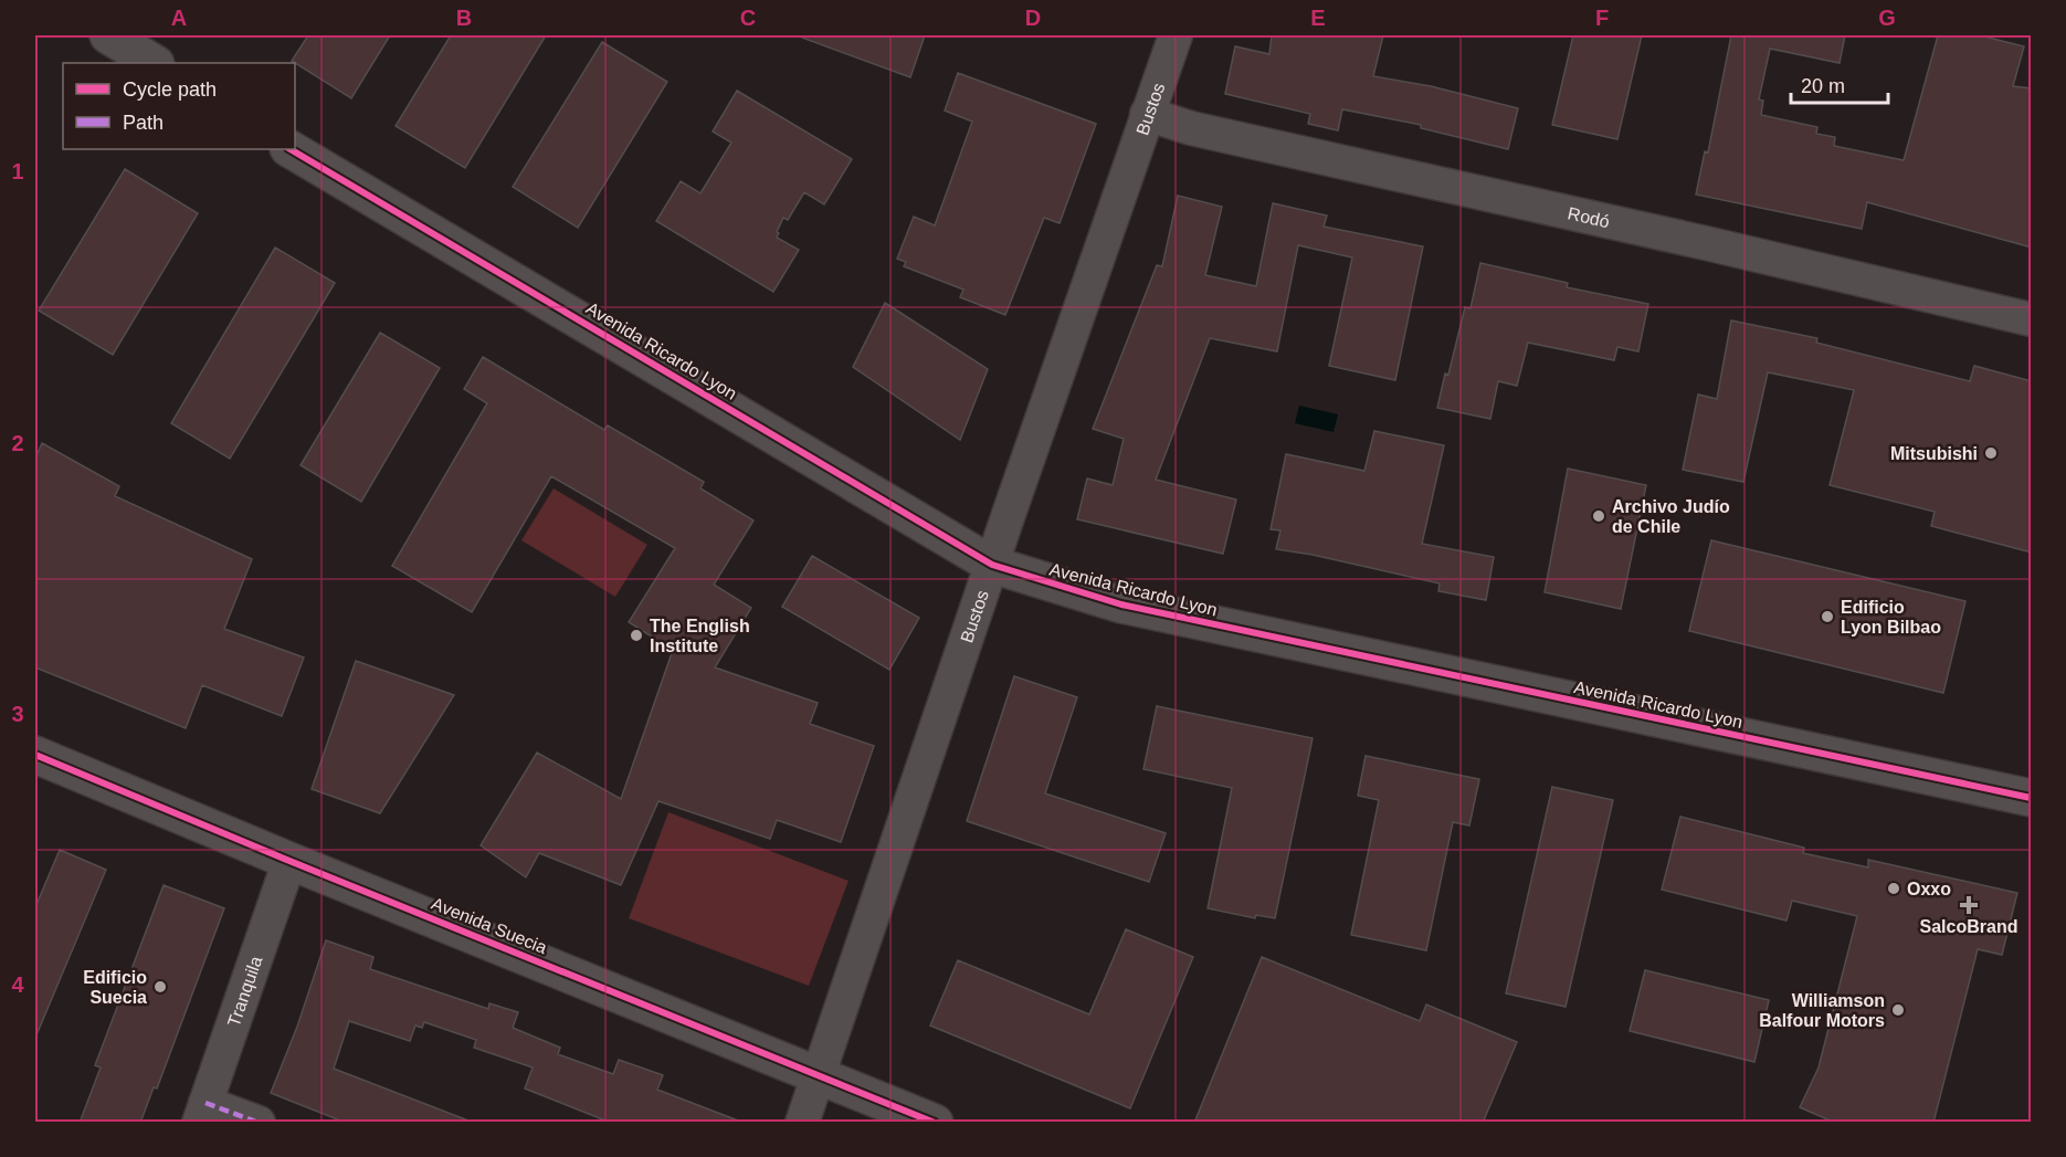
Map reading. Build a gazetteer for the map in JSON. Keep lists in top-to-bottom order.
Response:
{
  "streets": {
    "street": [
      "Bustos",
      "Rodó",
      "Avenida Ricardo Lyon",
      "Avenida Suecia",
      "Tranquila"
    ]
  },
  "crossings": [
    ["Bustos", "Rodó"],
    ["Bustos", "Avenida Ricardo Lyon"],
    ["Bustos", "Avenida Suecia"],
    ["Avenida Suecia", "Tranquila"]
  ],
  "places": {
    "other": [
      "Mitsubishi",
      "Archivo Judío de Chile",
      "Edificio Lyon Bilbao",
      "The English Institute",
      "Oxxo",
      "Edificio Suecia",
      "Williamson Balfour Motors"
    ],
    "health": ["SalcoBrand"]
  },
  "legend": ["Cycle path", "Path"],
  "scale_bar": "20 m",
  "grid": {
    "columns": [
      "A",
      "B",
      "C",
      "D",
      "E",
      "F",
      "G"
    ],
    "rows": [
      "1",
      "2",
      "3",
      "4"
    ]
  }
}
